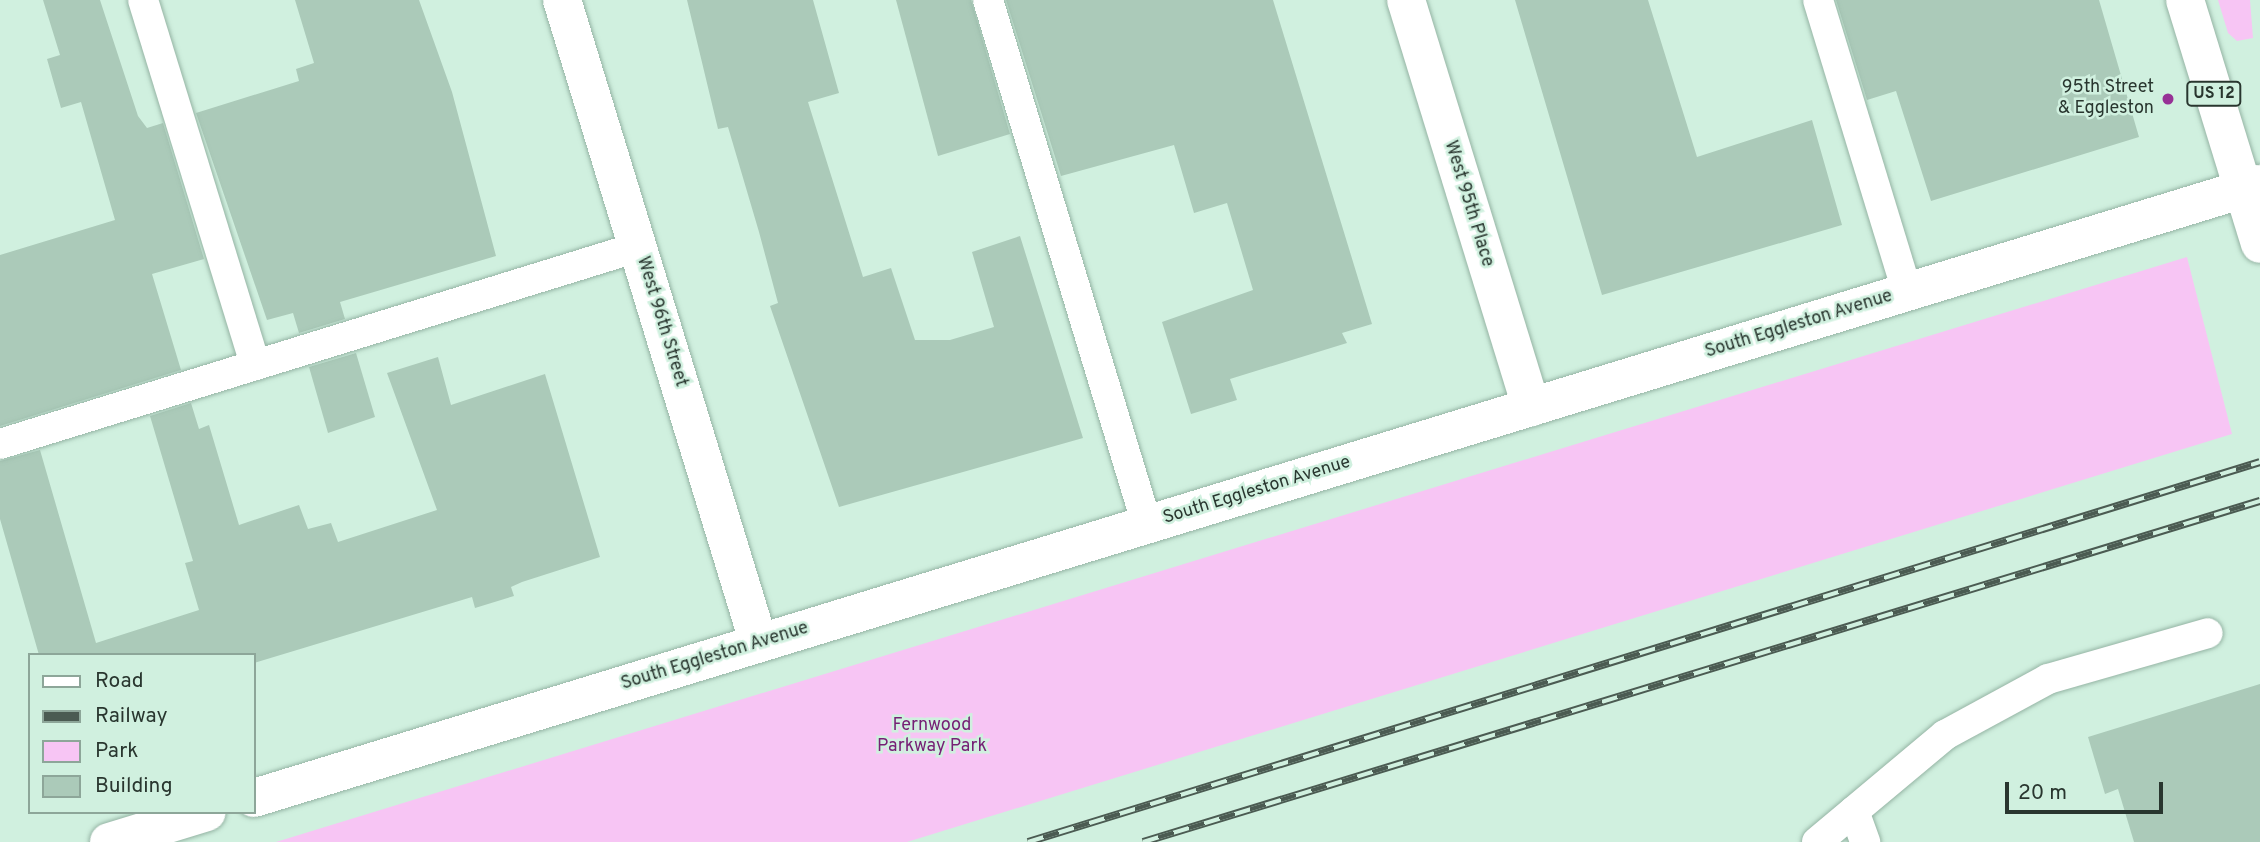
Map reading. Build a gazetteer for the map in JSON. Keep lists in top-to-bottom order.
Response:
{
  "streets": {
    "street": [
      "US 12",
      "West 95th Place",
      "West 96th Street",
      "South Eggleston Avenue"
    ]
  },
  "crossings": [
    ["US 12", "South Eggleston Avenue"],
    ["West 95th Place", "South Eggleston Avenue"],
    ["West 96th Street", "South Eggleston Avenue"]
  ],
  "parks": ["Fernwood Parkway Park"],
  "places": ["95th Street & Eggleston"],
  "legend": [
    "Road",
    "Railway",
    "Park",
    "Building"
  ],
  "scale_bar": "20 m"
}
